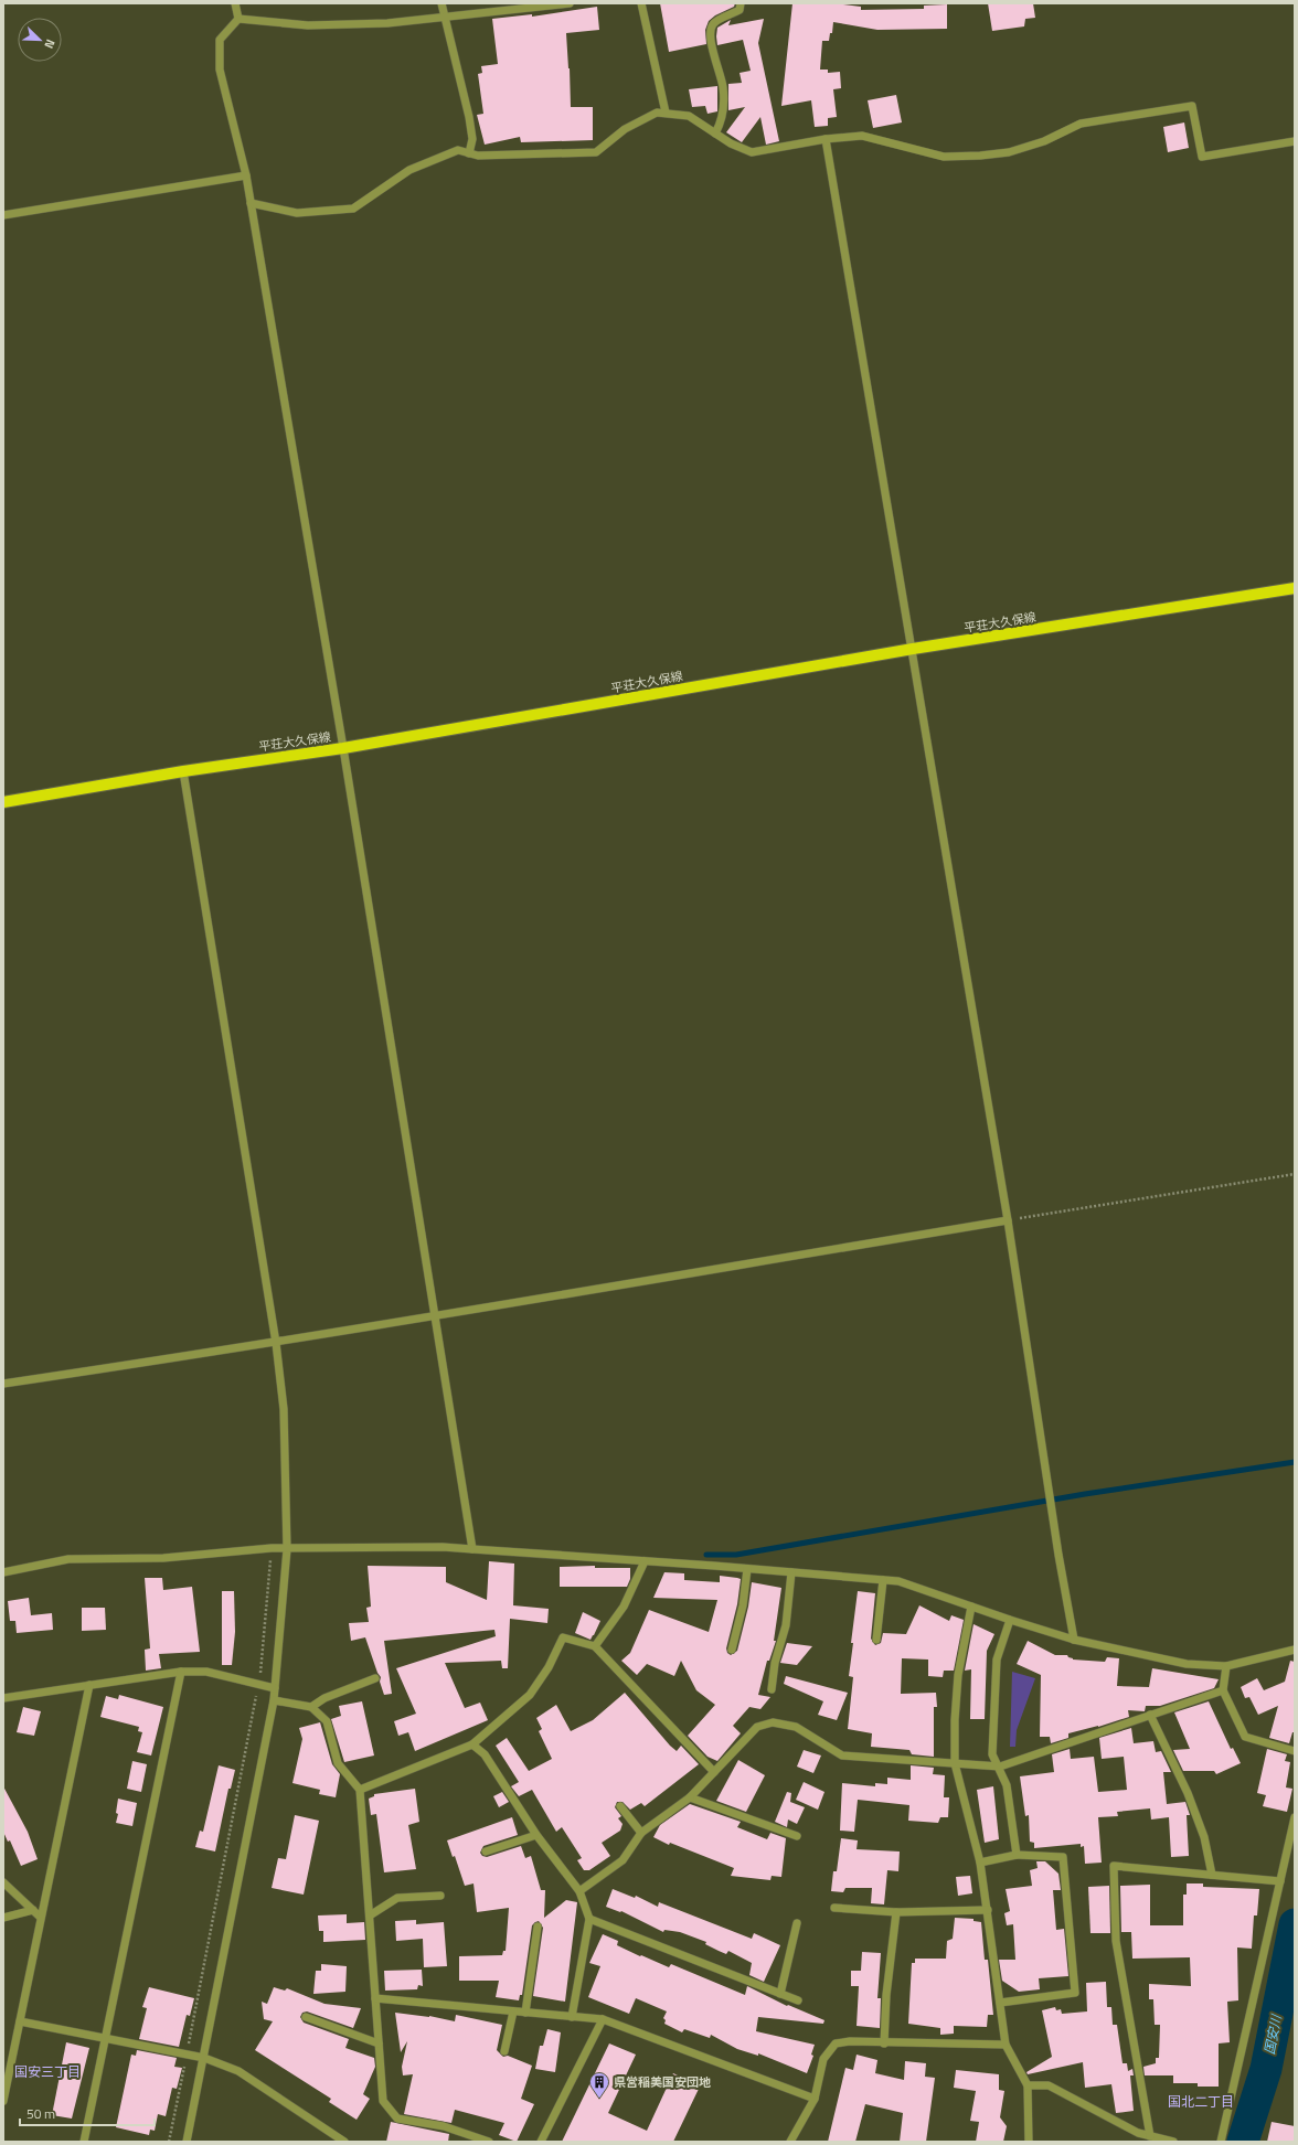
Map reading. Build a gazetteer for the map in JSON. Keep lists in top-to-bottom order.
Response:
{
  "streets": {
    "main road": ["平荘大久保線"]
  },
  "districts": ["国安三丁目", "国北二丁目"],
  "water": ["国安川"],
  "places": {
    "building": ["県営稲美国安団地"]
  },
  "scale_bar": "50 m",
  "north": "bottom right"
}
